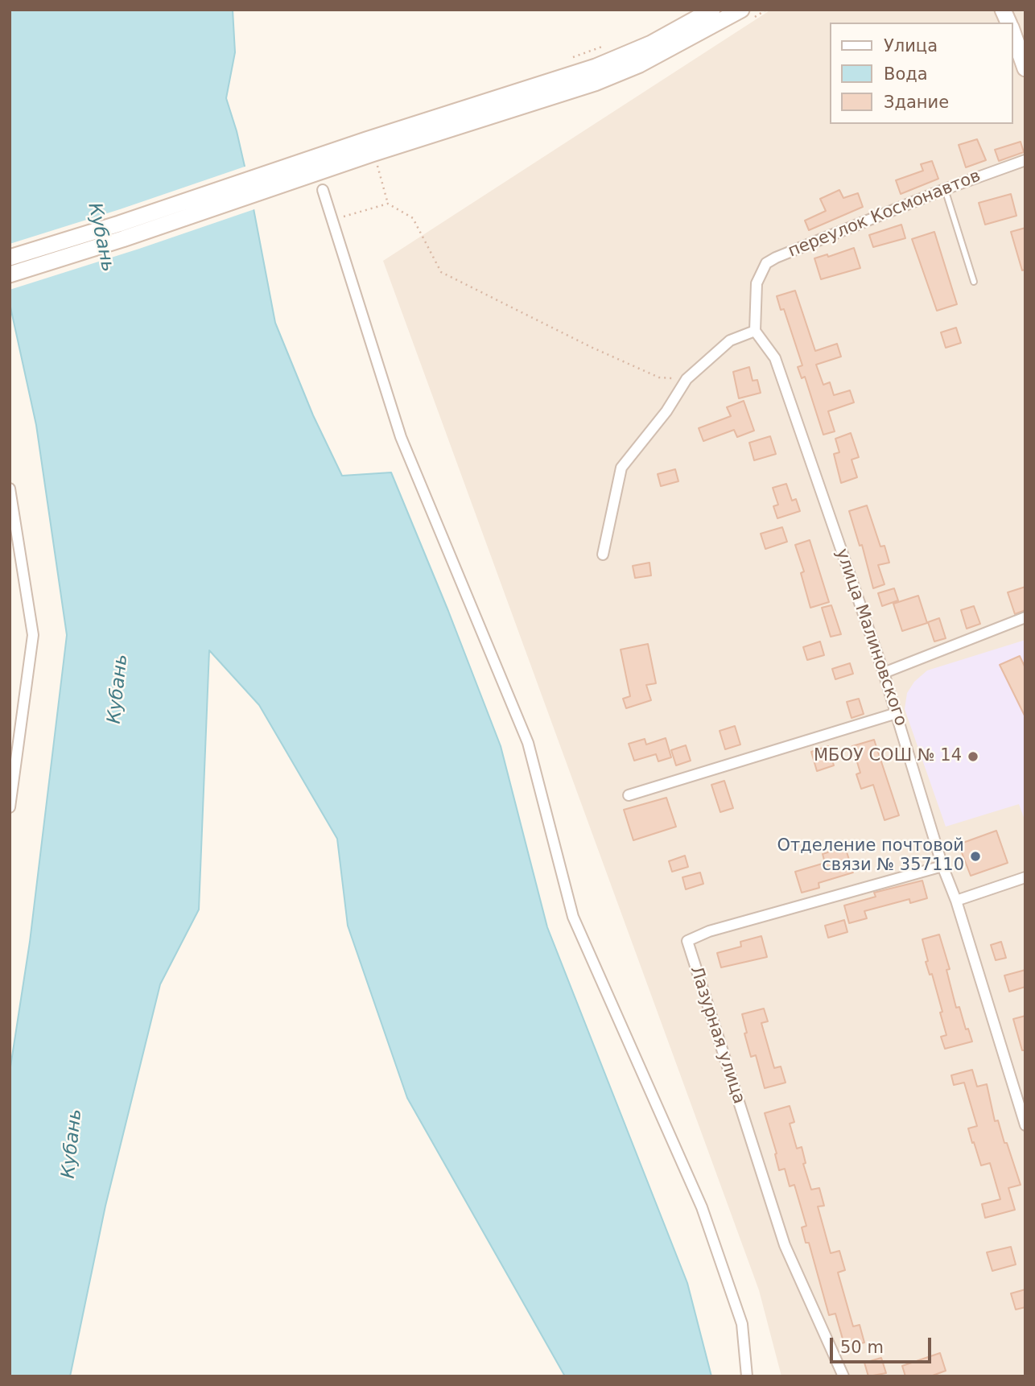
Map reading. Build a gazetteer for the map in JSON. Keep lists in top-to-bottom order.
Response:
{
  "streets": {
    "street": ["переулок Космонавтов", "улица Малиновского", "Лазурная улица"]
  },
  "crossings": [
    ["переулок Космонавтов", "улица Малиновского"],
    ["улица Малиновского", "Лазурная улица"]
  ],
  "water": ["Кубань"],
  "places": ["МБОУ СОШ № 14", "Отделение почтовой связи № 357110"],
  "legend": ["Улица", "Вода", "Здание"],
  "scale_bar": "50 m"
}
